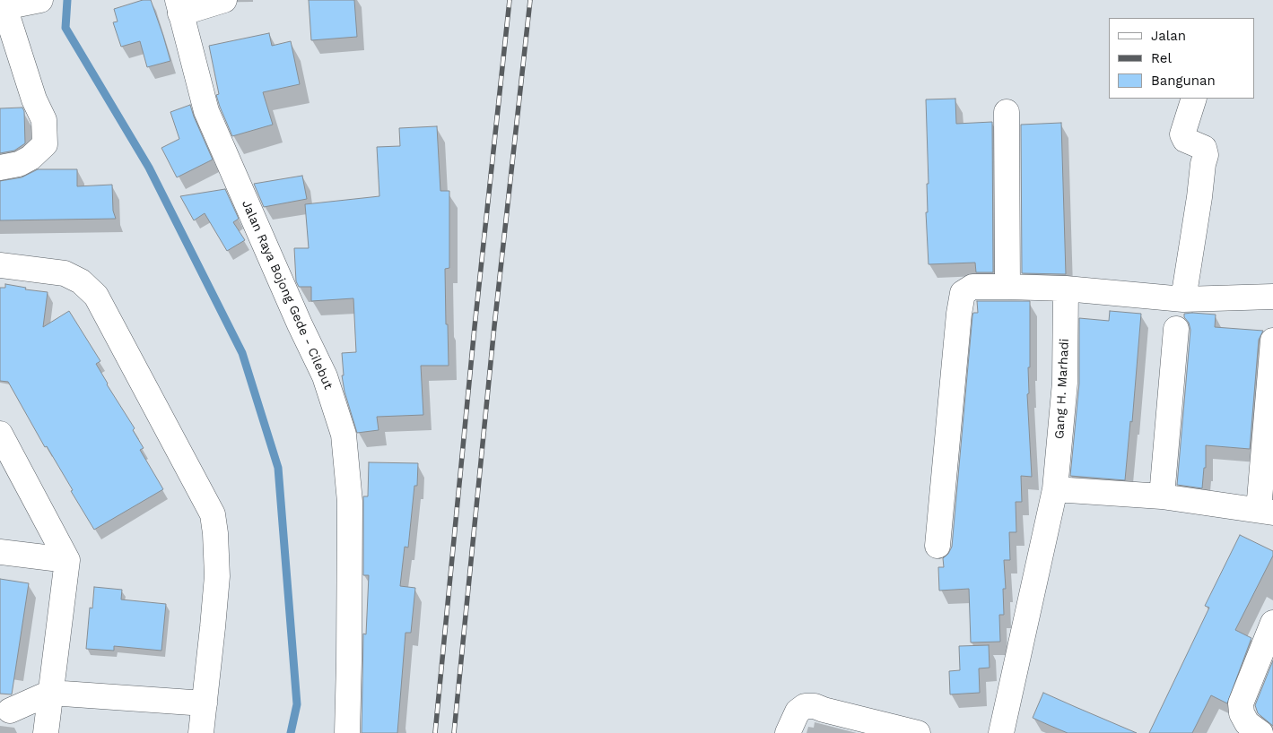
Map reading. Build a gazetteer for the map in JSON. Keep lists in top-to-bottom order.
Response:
{
  "streets": {
    "street": ["Jalan Raya Bojong Gede - Cilebut", "Gang H. Marhadi"]
  },
  "legend": ["Jalan", "Rel", "Bangunan"]
}
